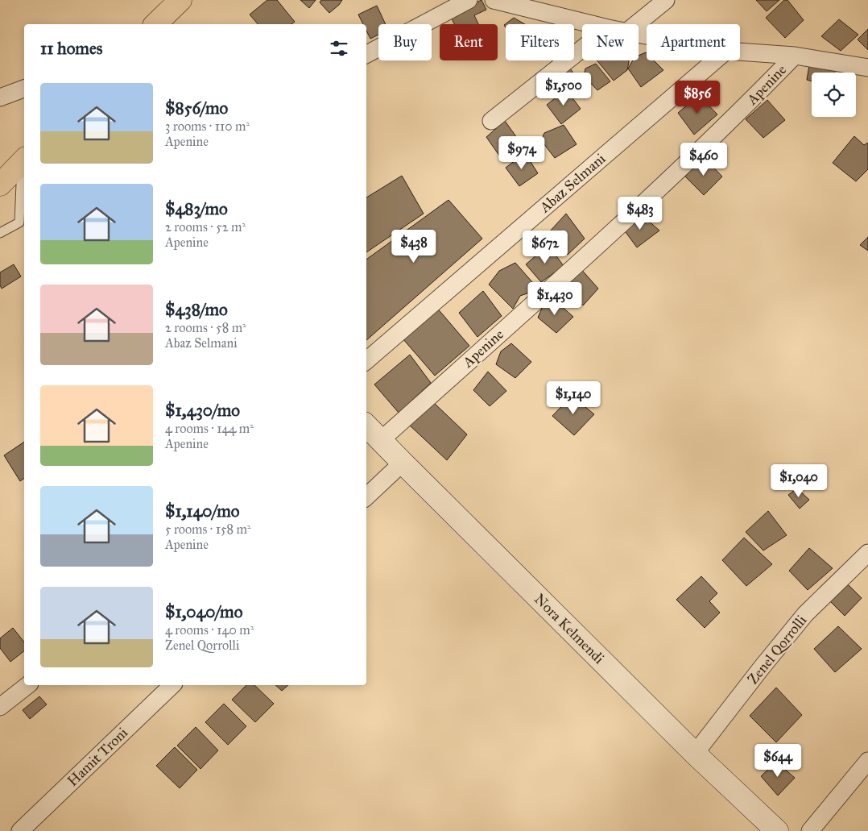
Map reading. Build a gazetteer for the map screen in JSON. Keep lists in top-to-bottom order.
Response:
{
  "streets": {
    "street": [
      "Apenine",
      "Abaz Selmani",
      "Nora Kelmendi",
      "Zenel Qorrolli",
      "Hamit Troni"
    ]
  },
  "crossings": [
    ["Apenine", "Nora Kelmendi"],
    ["Nora Kelmendi", "Zenel Qorrolli"]
  ],
  "page": {
    "chip": [
      "Buy",
      "Rent",
      "Filters",
      "New",
      "Apartment"
    ],
    "heading": "11 homes",
    "price": [
      "$1,500",
      "$856",
      "$974",
      "$460",
      "$483",
      "$438",
      "$672",
      "$1,430",
      "$1,140",
      "$1,040",
      "$644"
    ],
    "list": [
      {
        "name": "$856/mo",
        "note": "3 rooms · 110 m² · Apenine"
      },
      {
        "name": "$483/mo",
        "note": "2 rooms · 52 m² · Apenine"
      },
      {
        "name": "$438/mo",
        "note": "2 rooms · 58 m² · Abaz Selmani"
      },
      {
        "name": "$1,430/mo",
        "note": "4 rooms · 144 m² · Apenine"
      },
      {
        "name": "$1,140/mo",
        "note": "5 rooms · 158 m² · Apenine"
      },
      {
        "name": "$1,040/mo",
        "note": "4 rooms · 140 m² · Zenel Qorrolli"
      }
    ]
  }
}
